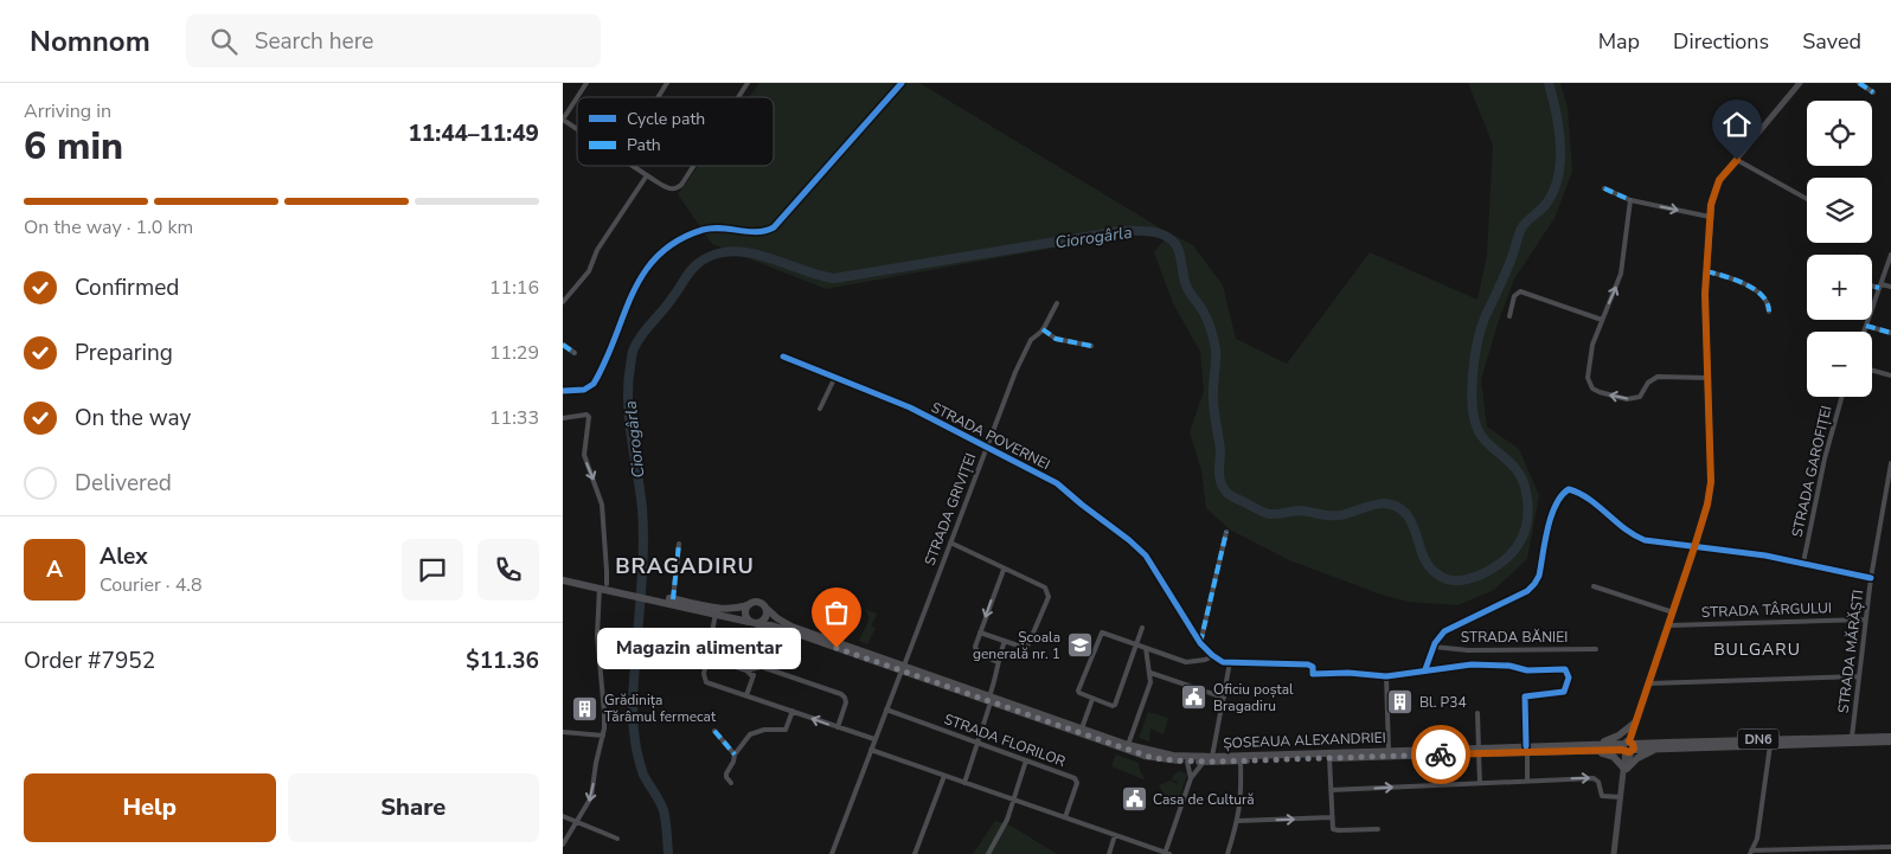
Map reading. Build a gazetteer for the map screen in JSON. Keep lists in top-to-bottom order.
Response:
{
  "streets": {
    "highway": ["DN6", "ȘOSEAUA ALEXANDRIEI"],
    "street": [
      "STRADA POVERNEI",
      "STRADA GAROFIȚEI",
      "STRADA GRIVIȚEI",
      "STRADA TÂRGULUI",
      "STRADA BĂNIEI",
      "STRADA MĂRĂȘTI",
      "STRADA FLORILOR"
    ]
  },
  "crossings": [
    ["STRADA POVERNEI", "STRADA GRIVIȚEI"],
    ["STRADA GRIVIȚEI", "STRADA FLORILOR"],
    ["STRADA GRIVIȚEI", "ȘOSEAUA ALEXANDRIEI"],
    ["STRADA TÂRGULUI", "STRADA MĂRĂȘTI"],
    ["STRADA MĂRĂȘTI", "ȘOSEAUA ALEXANDRIEI"]
  ],
  "districts": ["BRAGADIRU", "BULGARU"],
  "water": ["Ciorogârla"],
  "places": {
    "school or university": ["Școala generală nr. 1"],
    "other": ["Magazin alimentar"],
    "public building": ["Oficiu poștal Bragadiru", "Casa de Cultură"],
    "building": ["Bl. P34", "Grădinița Tărâmul fermecat"]
  },
  "legend": ["Cycle path", "Path"],
  "page": {
    "header": "Nomnom",
    "search": "Search here",
    "nav": ["Map", "Directions", "Saved"],
    "heading": ["6 min", "Arriving in", "11:44–11:49"],
    "panel": [
      "Alex",
      "Courier · 4.8",
      "Order #7952",
      "$11.36"
    ],
    "map_buttons": ["+", "−"],
    "bar": "On the way · 1.0 km",
    "list": [
      ["Confirmed", "11:16"],
      ["Preparing", "11:29"],
      ["On the way", "11:33"],
      "Delivered"
    ],
    "round": "A",
    "bubble": "Magazin alimentar",
    "buttons": ["Help", "Share"]
  }
}
